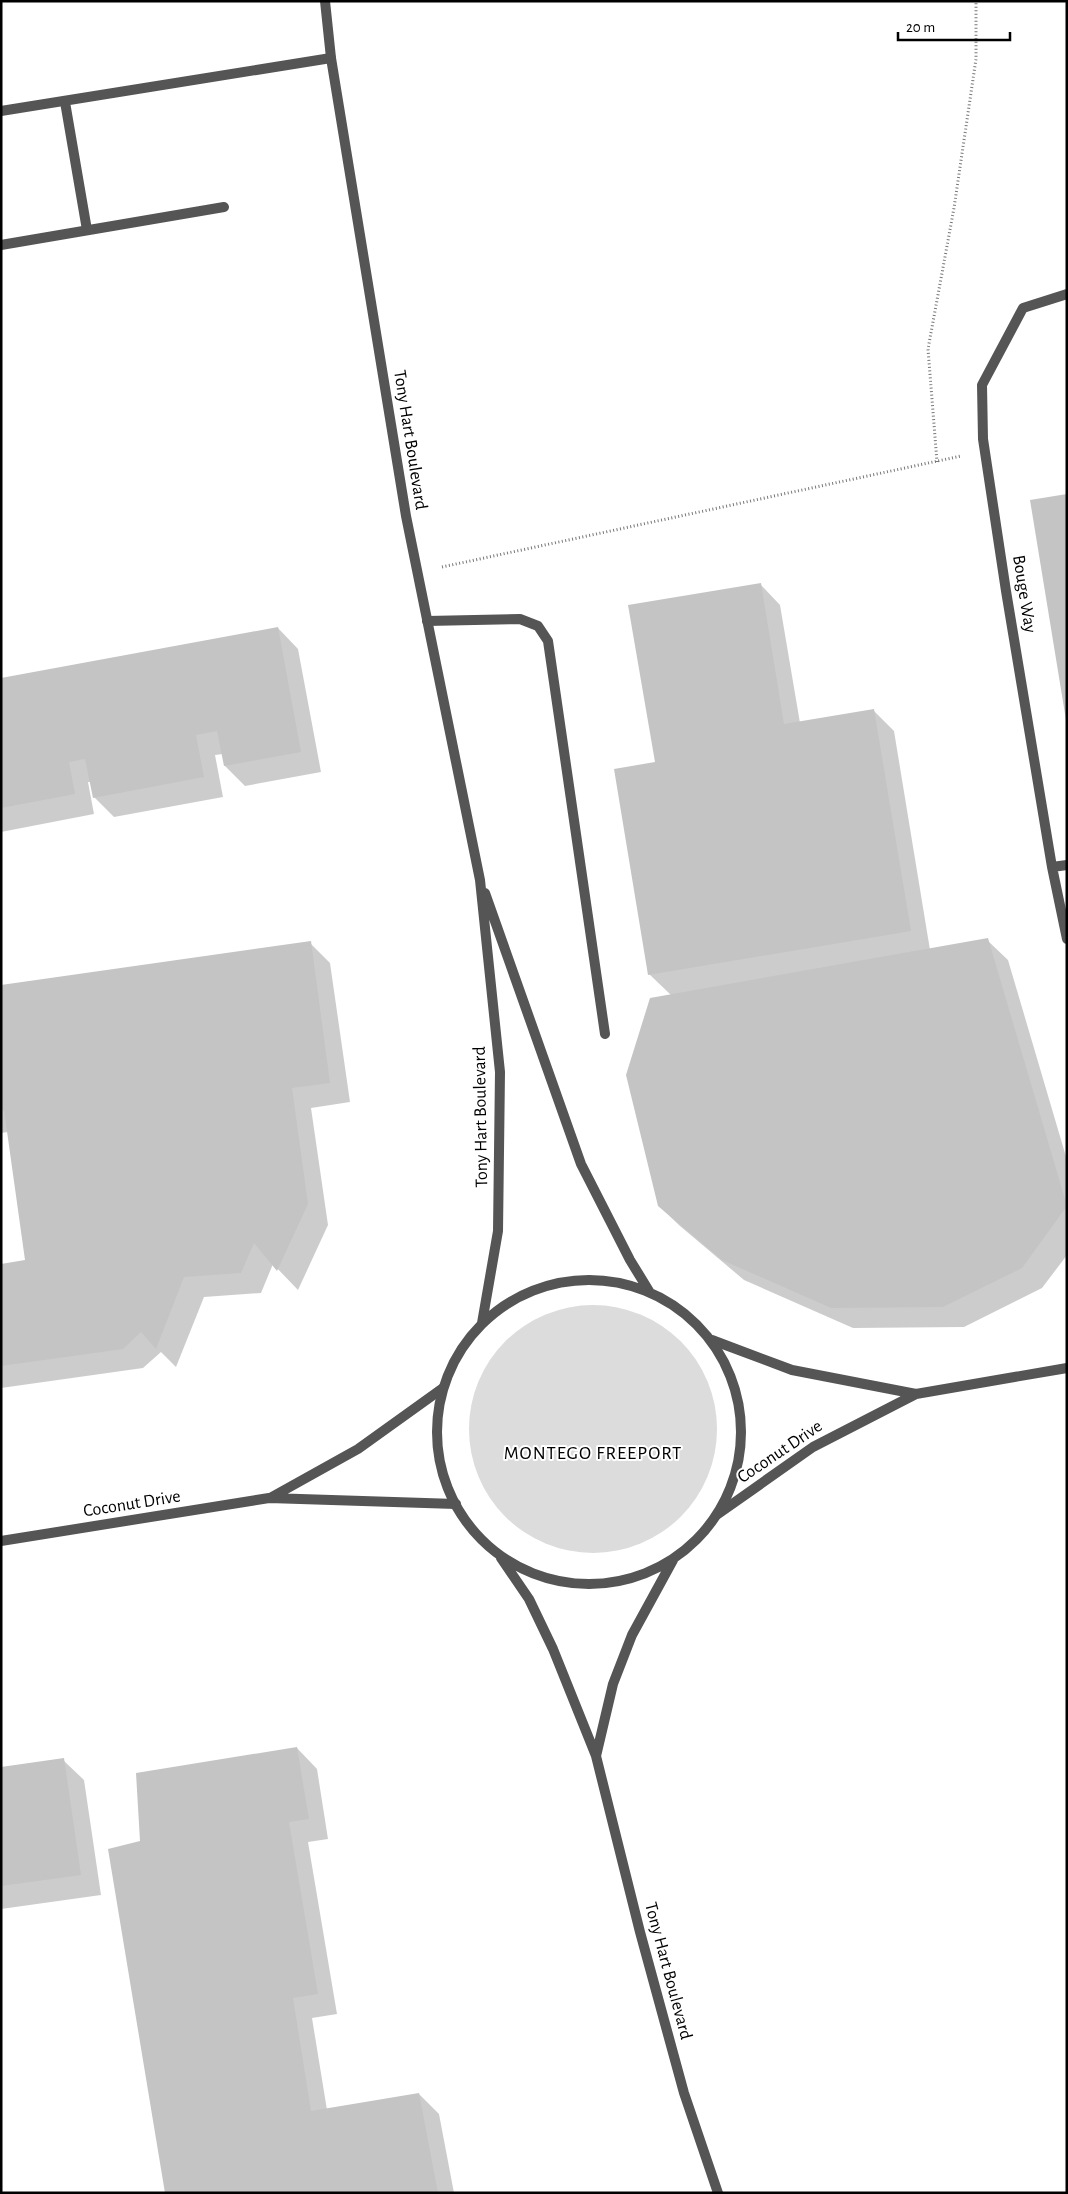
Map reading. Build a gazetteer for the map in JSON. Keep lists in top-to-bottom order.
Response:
{
  "streets": {
    "street": ["Tony Hart Boulevard", "Bouge Way", "Coconut Drive"]
  },
  "districts": ["MONTEGO FREEPORT"],
  "scale_bar": "20 m"
}
